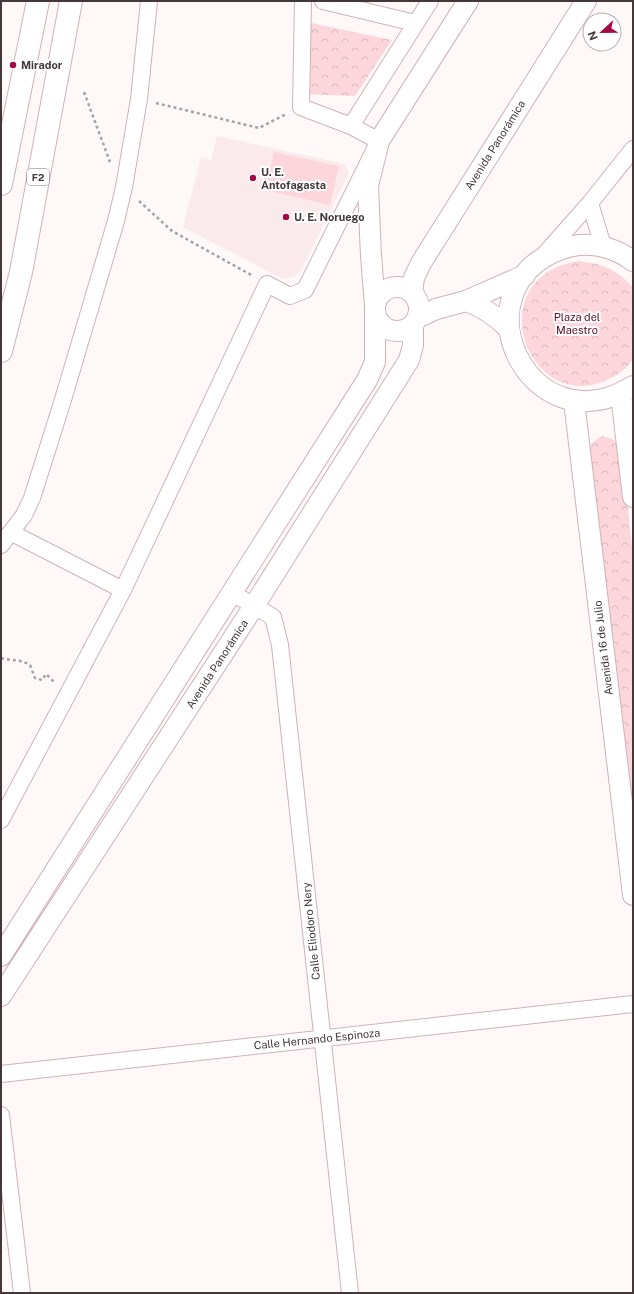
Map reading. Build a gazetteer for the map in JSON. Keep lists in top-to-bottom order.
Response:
{
  "streets": {
    "highway": ["F2"],
    "street": [
      "Avenida Panorámica",
      "Avenida 16 de Julio",
      "Calle Eliodoro Nery",
      "Calle Hernando Espinoza"
    ]
  },
  "crossings": [
    ["Avenida Panorámica", "Calle Eliodoro Nery"],
    ["Calle Eliodoro Nery", "Calle Hernando Espinoza"]
  ],
  "parks": ["Plaza del Maestro"],
  "places": ["Mirador", "U. E. Antofagasta", "U. E. Noruego"],
  "north": "left"
}
